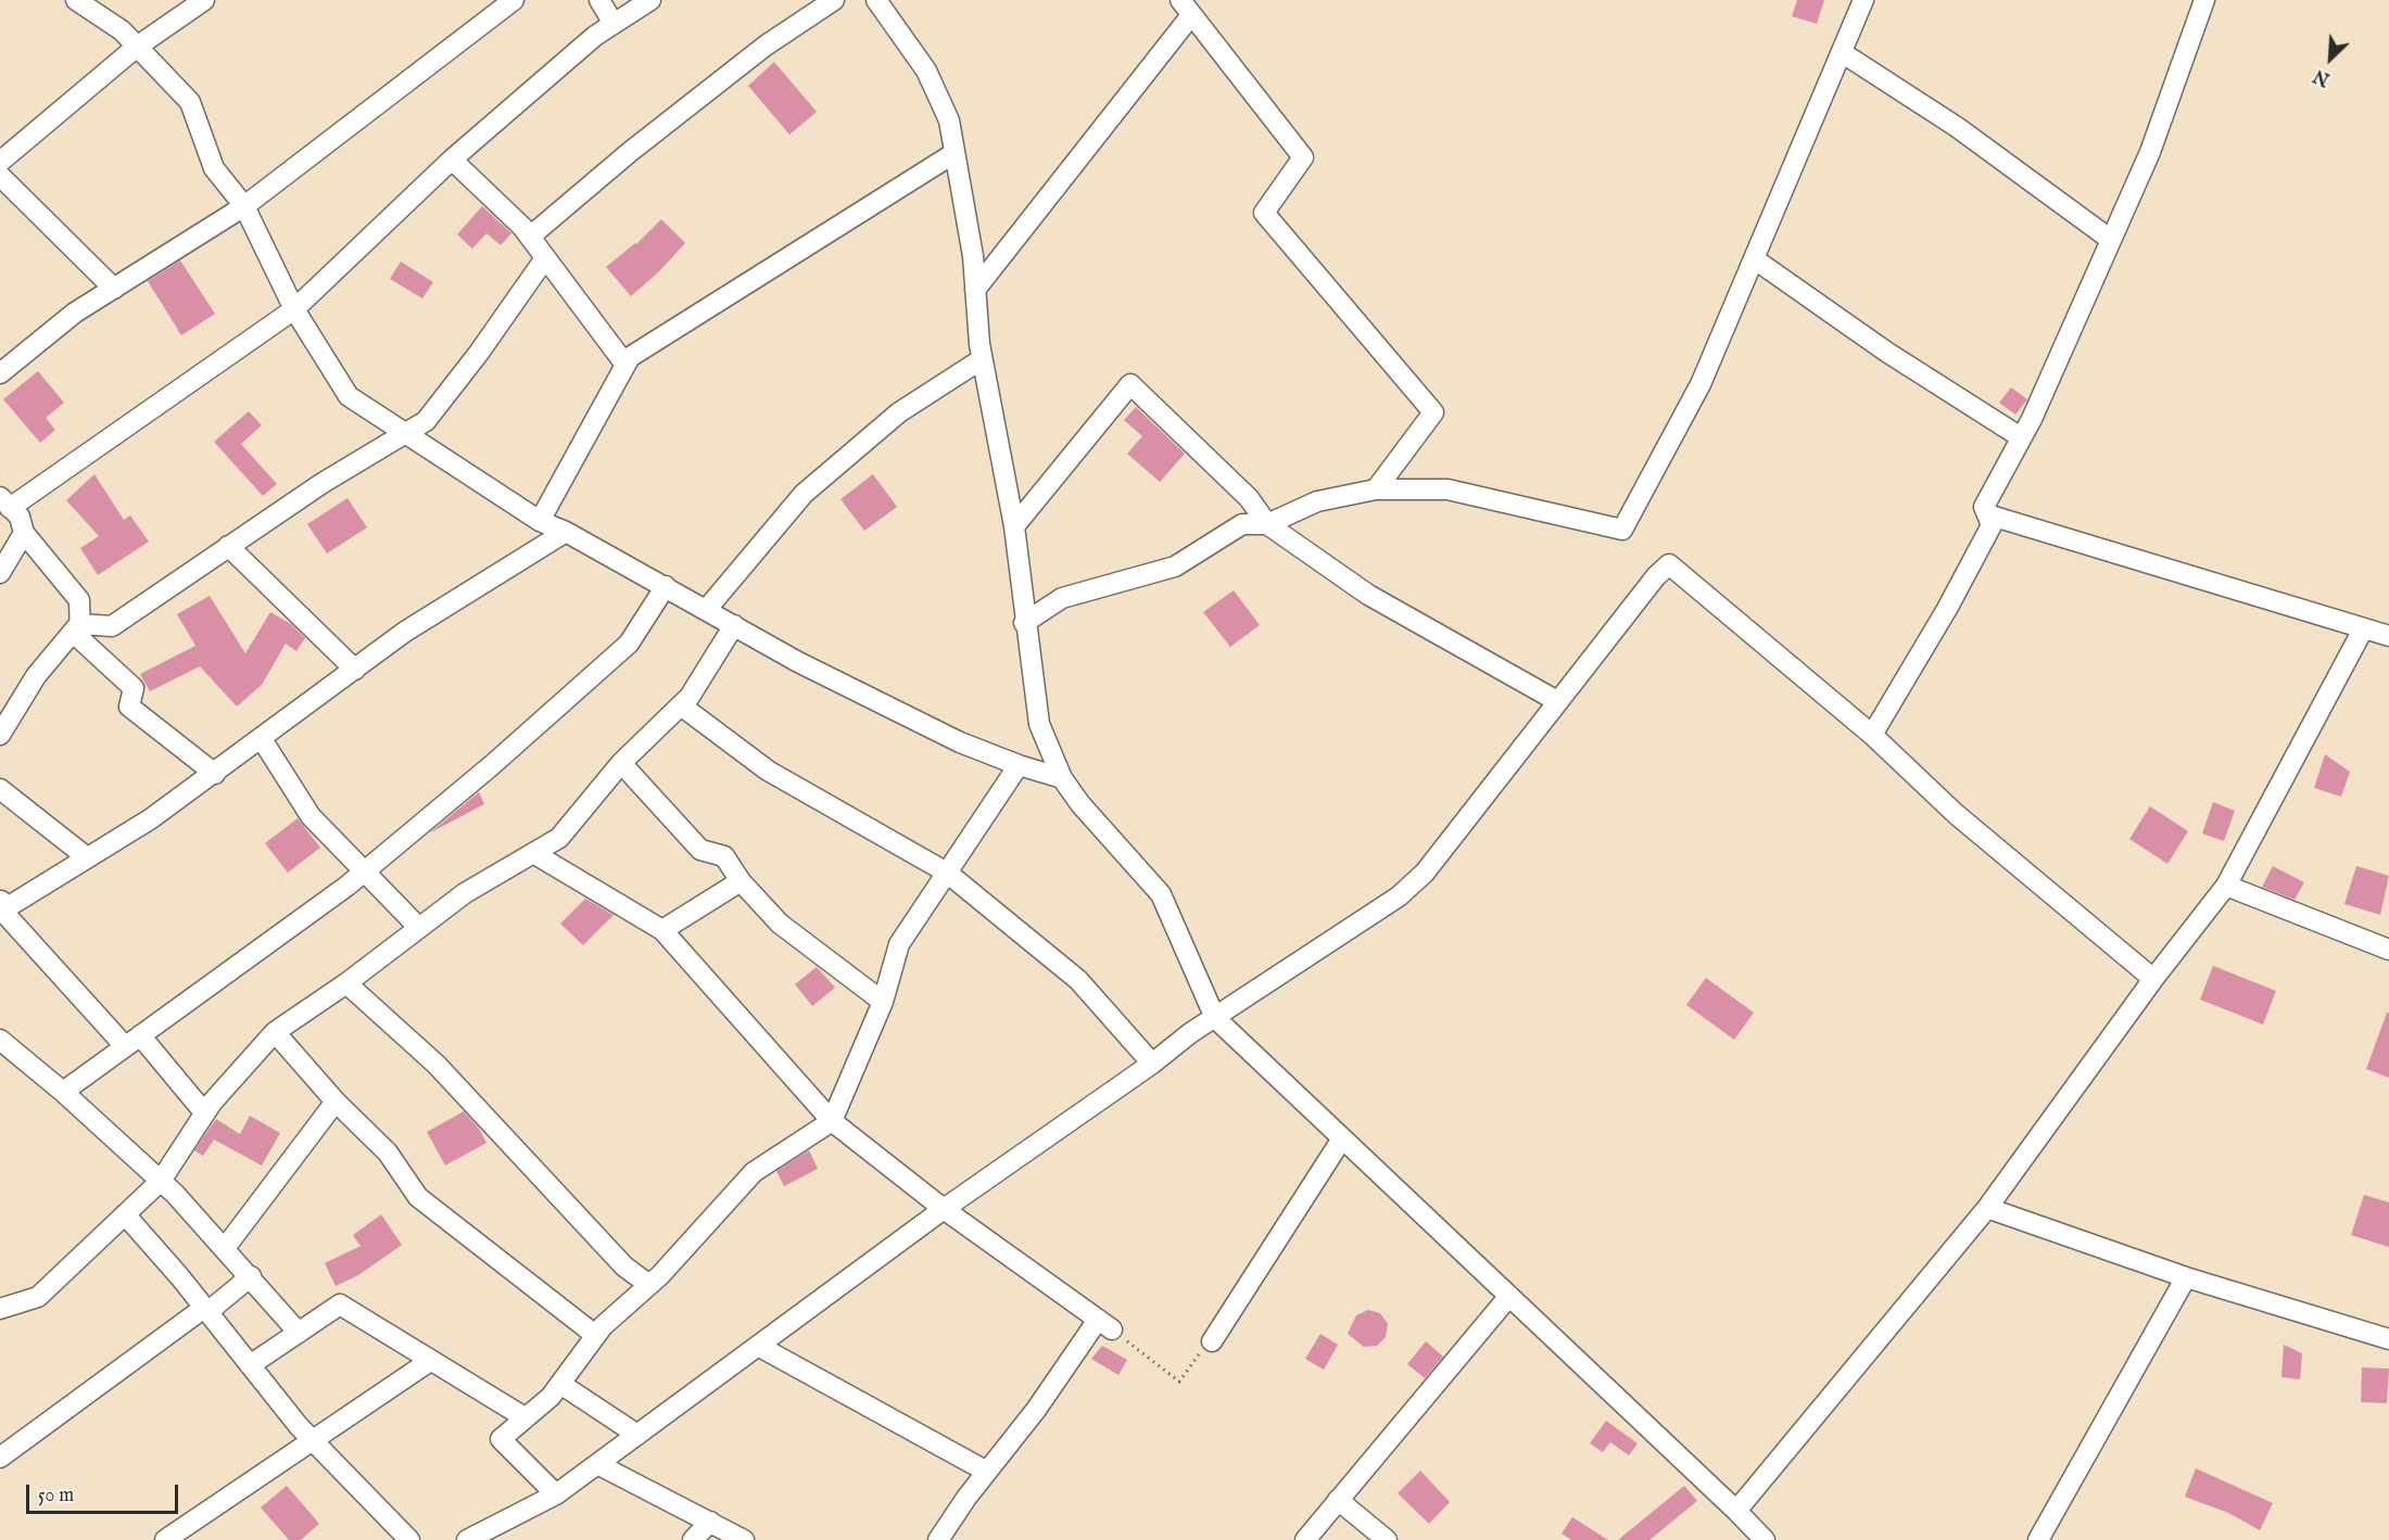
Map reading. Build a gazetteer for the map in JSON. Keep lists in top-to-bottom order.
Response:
{
  "scale_bar": "50 m",
  "north": "bottom left"
}
